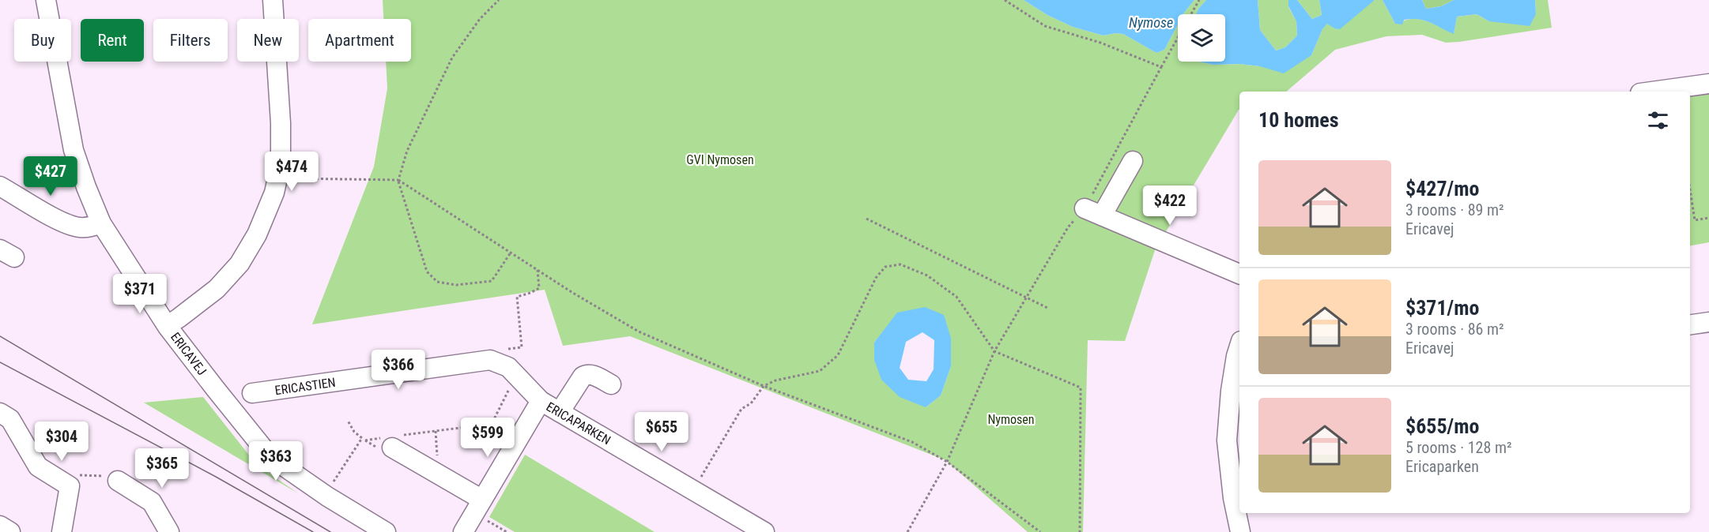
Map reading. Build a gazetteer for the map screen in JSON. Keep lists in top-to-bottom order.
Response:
{
  "streets": {
    "street": ["ERICAVEJ", "ERICASTIEN", "ERICAPARKEN"]
  },
  "crossings": [
    ["ERICASTIEN", "ERICAPARKEN"]
  ],
  "water": ["Nymose"],
  "parks": ["GVI Nymosen", "Nymosen"],
  "page": {
    "chip": [
      "Buy",
      "Rent",
      "Filters",
      "New",
      "Apartment"
    ],
    "heading": "10 homes",
    "list": [
      {
        "name": "$427/mo",
        "note": "3 rooms · 89 m² · Ericavej"
      },
      {
        "name": "$371/mo",
        "note": "3 rooms · 86 m² · Ericavej"
      },
      {
        "name": "$655/mo",
        "note": "5 rooms · 128 m² · Ericaparken"
      }
    ],
    "price": [
      "$474",
      "$427",
      "$422",
      "$371",
      "$366",
      "$655",
      "$599",
      "$304",
      "$363",
      "$365"
    ]
  }
}
